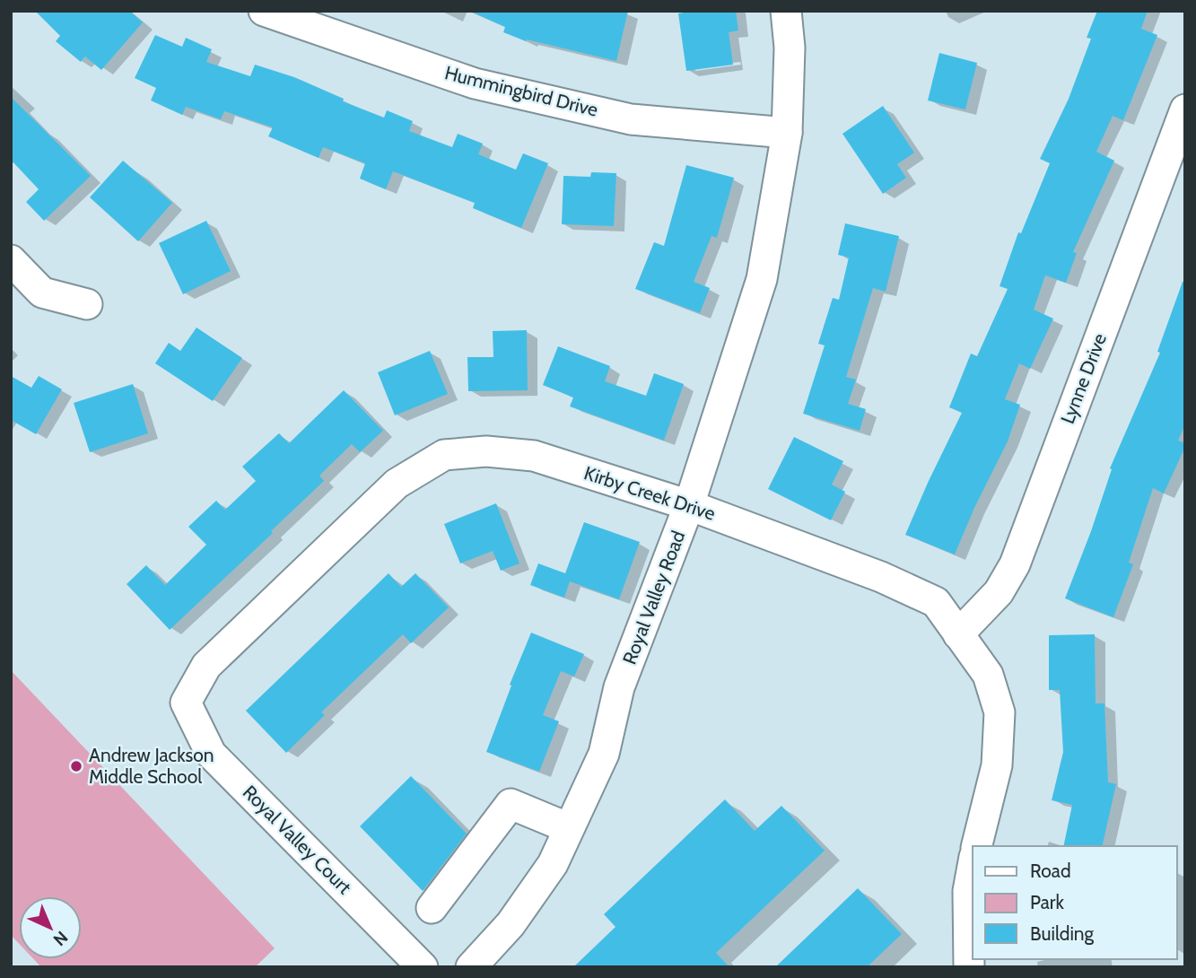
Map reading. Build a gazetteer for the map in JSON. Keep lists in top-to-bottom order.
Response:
{
  "streets": {
    "street": [
      "Hummingbird Drive",
      "Lynne Drive",
      "Kirby Creek Drive",
      "Royal Valley Road",
      "Royal Valley Court"
    ]
  },
  "crossings": [
    ["Hummingbird Drive", "Royal Valley Road"],
    ["Lynne Drive", "Kirby Creek Drive"],
    ["Kirby Creek Drive", "Royal Valley Road"],
    ["Kirby Creek Drive", "Royal Valley Court"]
  ],
  "places": ["Andrew Jackson Middle School"],
  "legend": ["Road", "Park", "Building"],
  "north": "bottom right"
}
